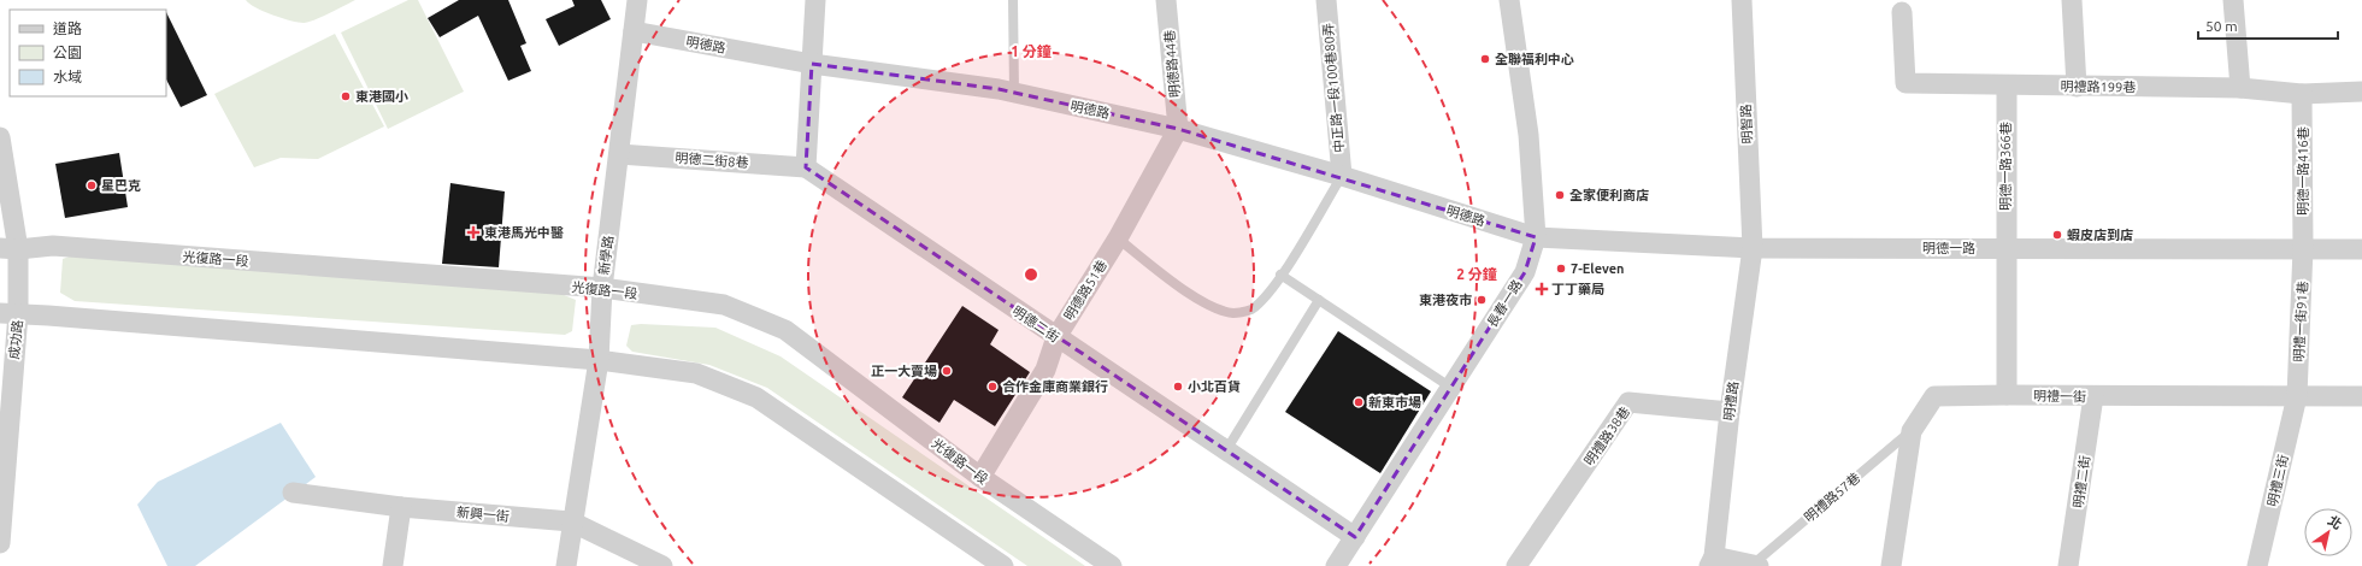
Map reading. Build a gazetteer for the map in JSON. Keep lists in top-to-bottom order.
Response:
{
  "streets": {
    "street": [
      "明德路",
      "明德路44巷",
      "明禮路199巷",
      "中正路一段100巷80弄",
      "明智路",
      "明德二街8巷",
      "明德一路366巷",
      "明德一路416巷",
      "明德一路",
      "新學路",
      "光復路一段",
      "明德路51巷",
      "長春一路",
      "明禮一街91巷",
      "明德二街",
      "成功路",
      "明禮一街",
      "明禮路",
      "明禮路38巷",
      "明禮三街",
      "明禮二街",
      "新興一街"
    ],
    "lane": ["明禮路57巷"]
  },
  "crossings": [
    ["明德路", "明德路44巷"],
    ["明德路", "中正路一段100巷80弄"],
    ["明德路", "明德一路"],
    ["明德路", "新學路"],
    ["明德路", "明德路51巷"],
    ["明德路", "長春一路"],
    ["明德路44巷", "明德路51巷"],
    ["明禮路199巷", "明德一路366巷"],
    ["明禮路199巷", "明德一路416巷"],
    ["明智路", "明德一路"],
    ["明智路", "明禮路"],
    ["明德二街8巷", "新學路"],
    ["明德二街8巷", "明德二街"],
    ["明德一路366巷", "明德一路"],
    ["明德一路366巷", "明禮一街"],
    ["明德一路416巷", "明德一路"],
    ["明德一路416巷", "明禮一街91巷"],
    ["明德一路", "長春一路"],
    ["明德一路", "明禮一街91巷"],
    ["明德一路", "明禮路"],
    ["新學路", "光復路一段"],
    ["新學路", "新興一街"],
    ["光復路一段", "明德路51巷"],
    ["光復路一段", "成功路"],
    ["明德路51巷", "明德二街"],
    ["長春一路", "明德二街"],
    ["明禮一街91巷", "明禮一街"],
    ["明禮一街91巷", "明禮三街"],
    ["明禮一街", "明禮三街"],
    ["明禮一街", "明禮二街"],
    ["明禮一街", "明禮路57巷"],
    ["明禮路", "明禮路38巷"],
    ["明禮路", "明禮路57巷"]
  ],
  "places": {
    "other": [
      "全聯福利中心",
      "東港國小",
      "星巴克",
      "全家便利商店",
      "蝦皮店到店",
      "7-Eleven",
      "東港夜市",
      "正一大賣場",
      "合作金庫商業銀行",
      "小北百貨",
      "新東市場"
    ],
    "health": ["東港馬光中醫", "丁丁藥局"]
  },
  "legend": ["道路", "公園", "水域"],
  "scale_bar": "50 m",
  "north": "top right",
  "rings": ["1 分鐘", "2 分鐘"]
}
